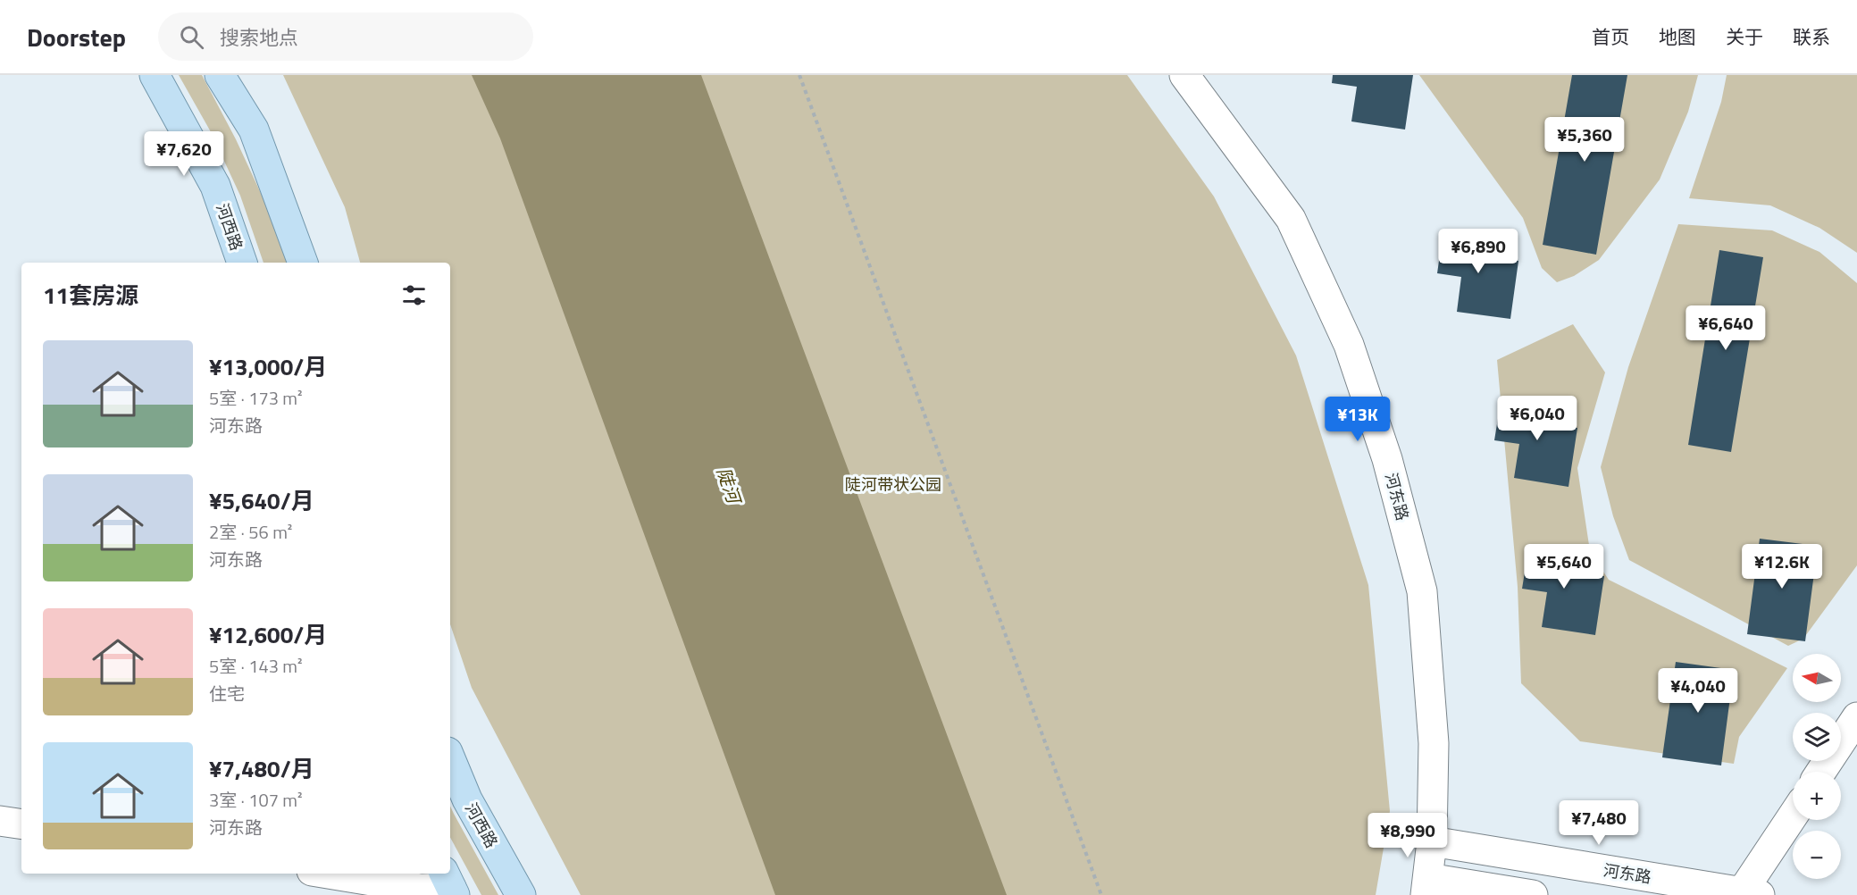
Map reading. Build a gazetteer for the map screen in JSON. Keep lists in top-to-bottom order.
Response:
{
  "streets": {
    "main road": ["河西路"],
    "street": ["河东路"]
  },
  "water": ["陡河"],
  "parks": ["陡河带状公园"],
  "north": "left",
  "page": {
    "header": "Doorstep",
    "search": "搜索地点",
    "nav": [
      "首页",
      "地图",
      "关于",
      "联系"
    ],
    "price": [
      "¥5,360",
      "¥7,620",
      "¥6,890",
      "¥6,640",
      "¥6,040",
      "¥13K",
      "¥5,640",
      "¥12.6K",
      "¥4,040",
      "¥7,480",
      "¥8,990"
    ],
    "heading": "11套房源",
    "list": [
      {
        "name": "¥13,000/月",
        "note": "5室 · 173 m² · 河东路"
      },
      {
        "name": "¥5,640/月",
        "note": "2室 · 56 m² · 河东路"
      },
      {
        "name": "¥12,600/月",
        "note": "5室 · 143 m² · 住宅"
      },
      {
        "name": "¥7,480/月",
        "note": "3室 · 107 m² · 河东路"
      }
    ],
    "map_buttons": ["+", "−"]
  }
}
